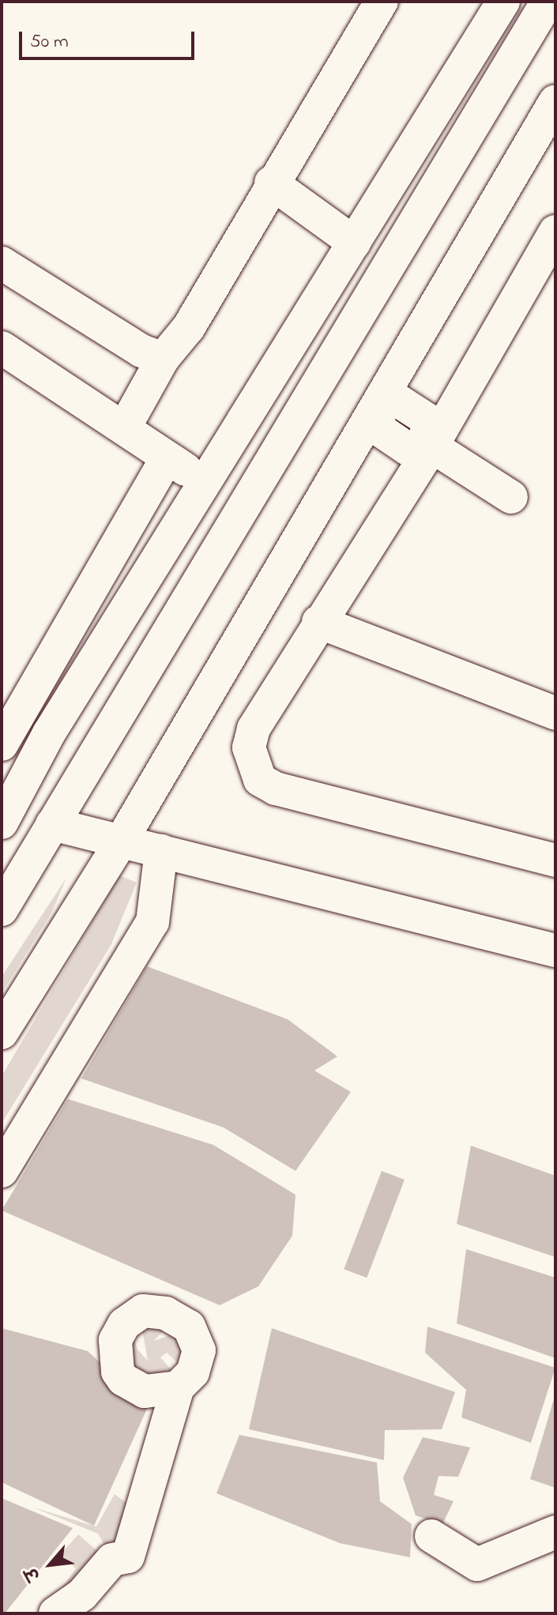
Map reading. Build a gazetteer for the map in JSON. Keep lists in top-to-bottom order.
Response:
{
  "scale_bar": "50 m",
  "north": "bottom left"
}
